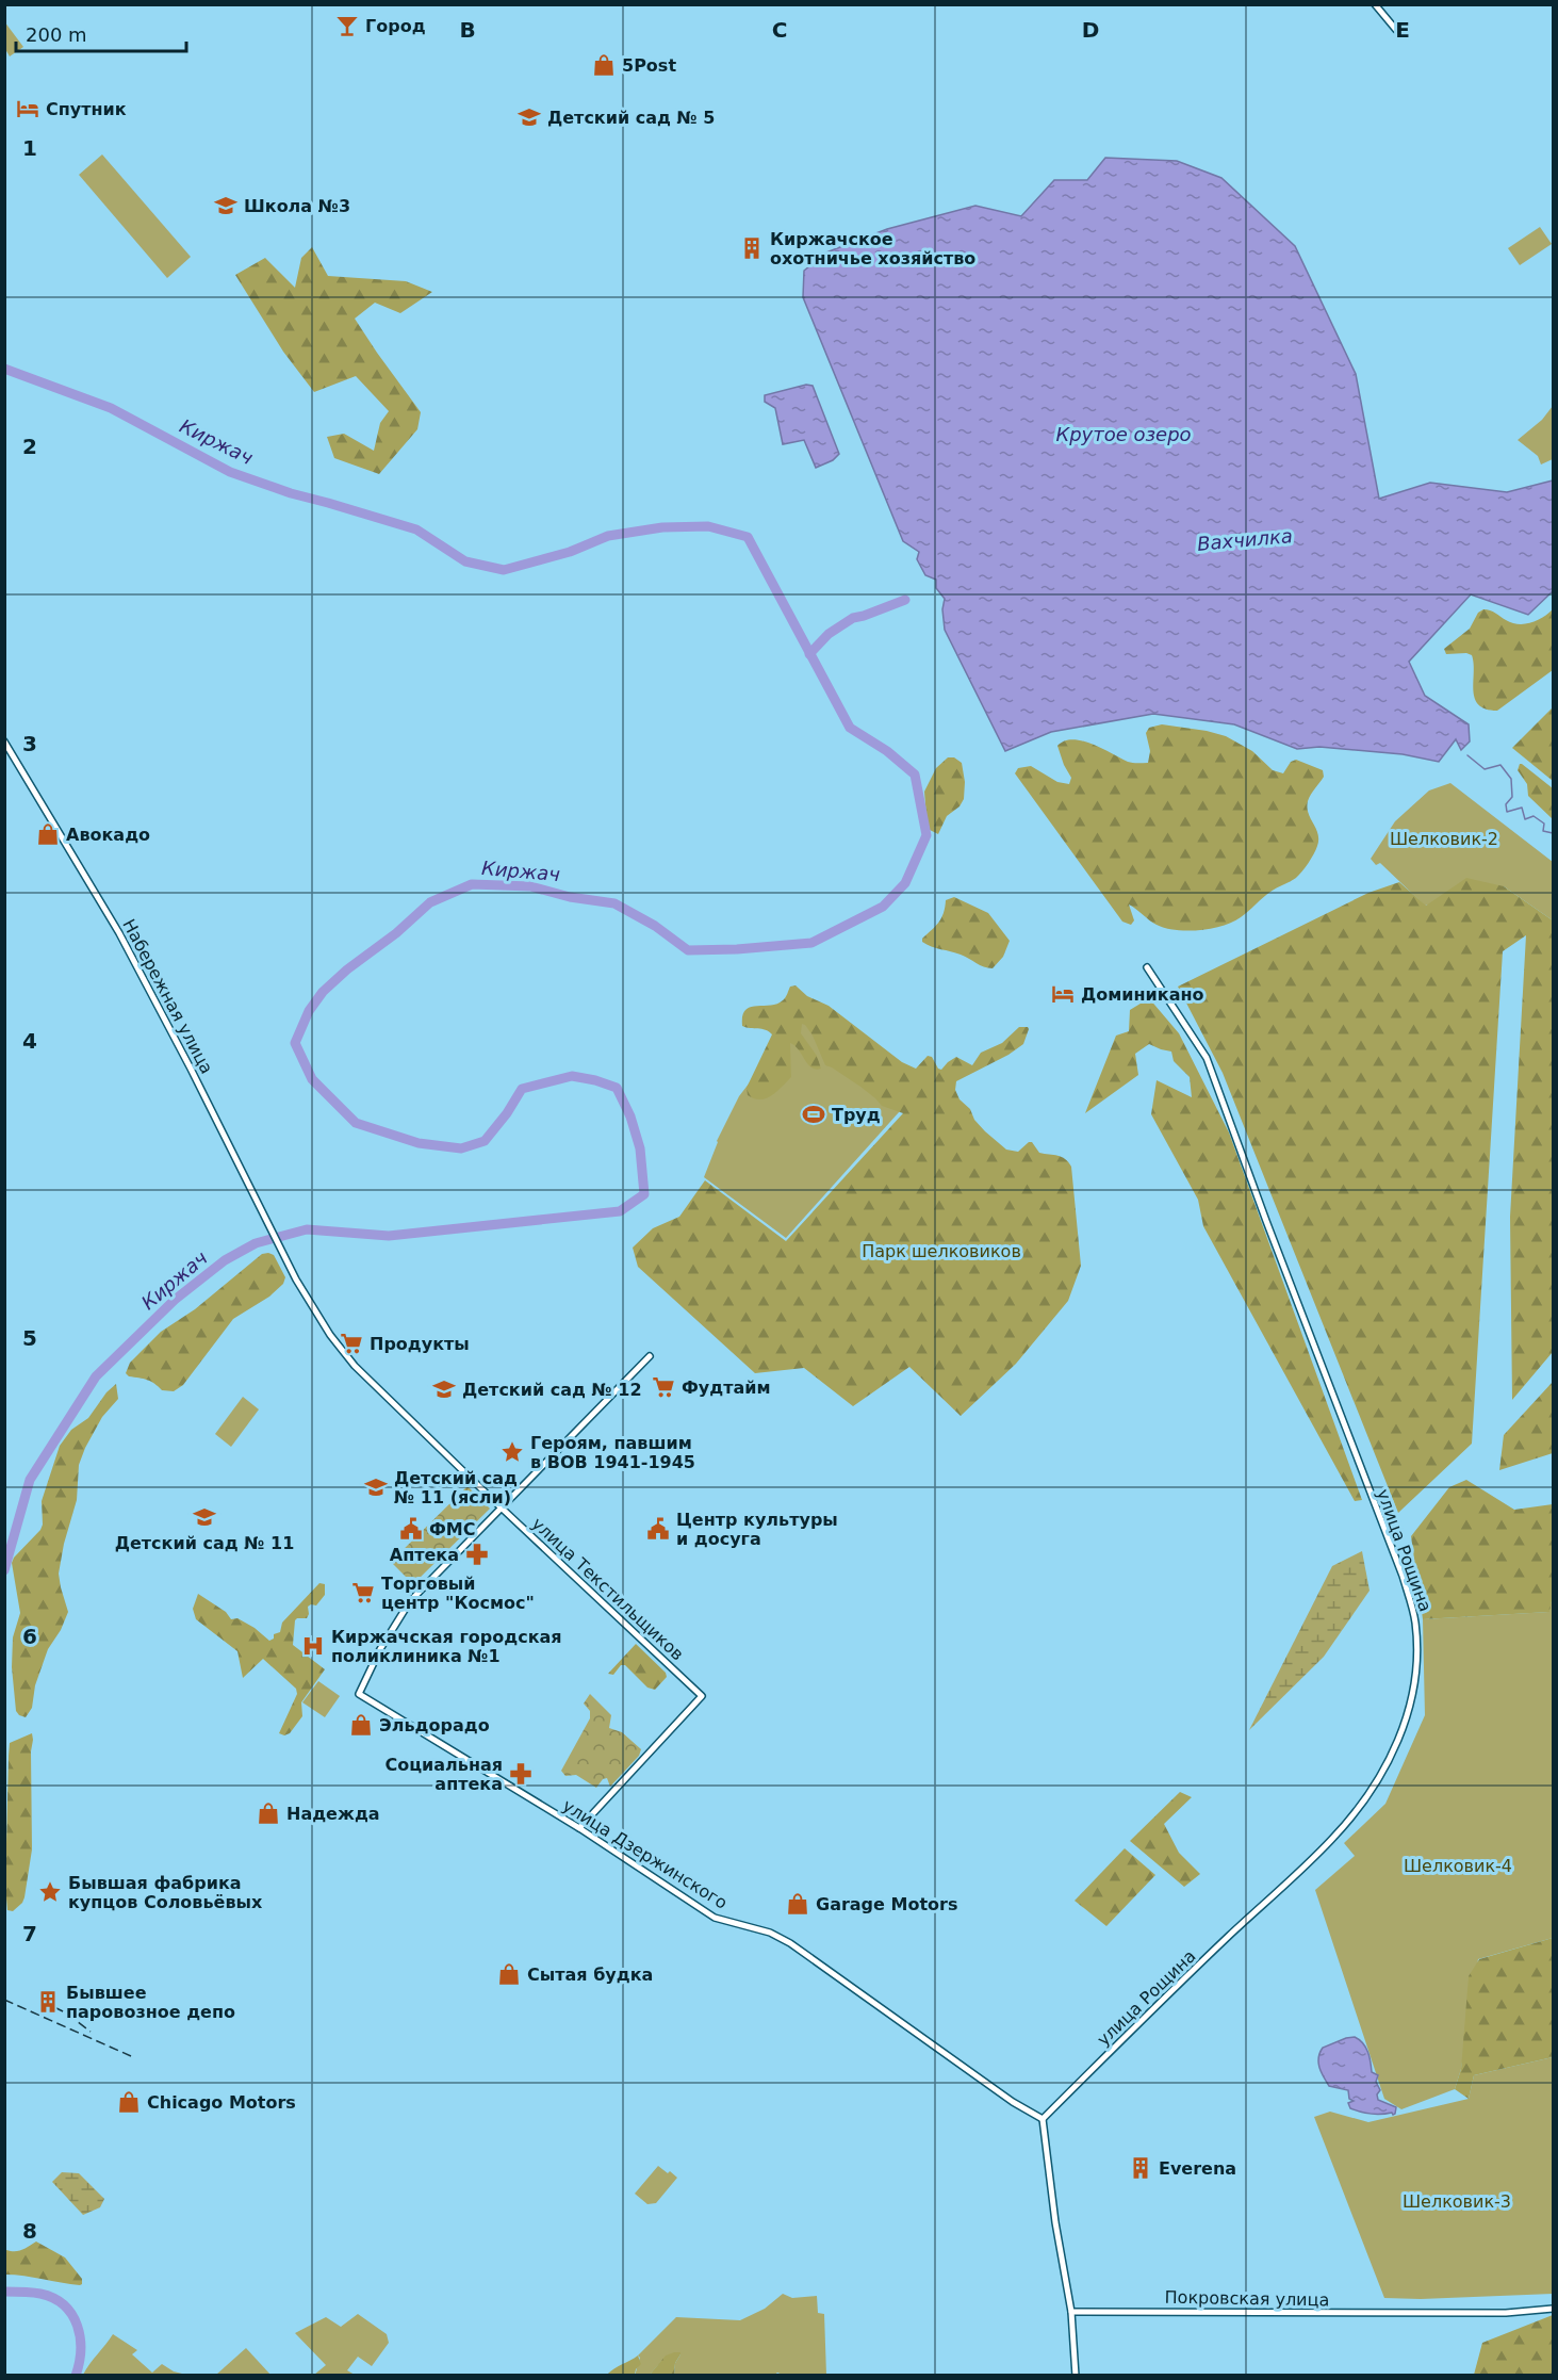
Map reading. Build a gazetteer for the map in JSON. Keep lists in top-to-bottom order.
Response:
{
  "streets": {
    "street": [
      "Набережная улица",
      "улица Рощина",
      "улица Текстильщиков",
      "улица Дзержинского",
      "Покровская улица"
    ]
  },
  "crossings": [
    ["Набережная улица", "улица Текстильщиков"],
    ["улица Рощина", "улица Дзержинского"],
    ["улица Текстильщиков", "улица Дзержинского"]
  ],
  "water": ["Крутое озеро", "Киржач", "Вахчилка"],
  "parks": [
    "Шелковик-2",
    "Парк шелковиков",
    "Шелковик-4",
    "Шелковик-3"
  ],
  "places": {
    "bar": ["Город"],
    "shop": [
      "5Post",
      "Авокадо",
      "Эльдорадо",
      "Надежда",
      "Garage Motors",
      "Сытая будка",
      "Chicago Motors"
    ],
    "hotel": ["Спутник", "Доминикано"],
    "school or university": [
      "Детский сад № 5",
      "Школа №3",
      "Детский сад № 12",
      "Детский сад № 11 (ясли)",
      "Детский сад № 11"
    ],
    "building": ["Киржачское охотничье хозяйство", "Бывшее паровозное депо", "Everena"],
    "sports": ["Труд"],
    "supermarket": ["Продукты", "Фудтайм", "Торговый центр \"Космос\""],
    "place": ["Героям, павшим в ВОВ 1941-1945", "Бывшая фабрика купцов Соловьёвых"],
    "public building": ["ФМС", "Центр культуры и досуга"],
    "pharmacy": ["Аптека", "Социальная аптека"],
    "hospital": ["Киржачская городская поликлиника №1"]
  },
  "scale_bar": "200 m",
  "grid": {
    "columns": [
      "B",
      "C",
      "D",
      "E"
    ],
    "rows": [
      "1",
      "2",
      "3",
      "4",
      "5",
      "6",
      "7",
      "8"
    ]
  }
}
